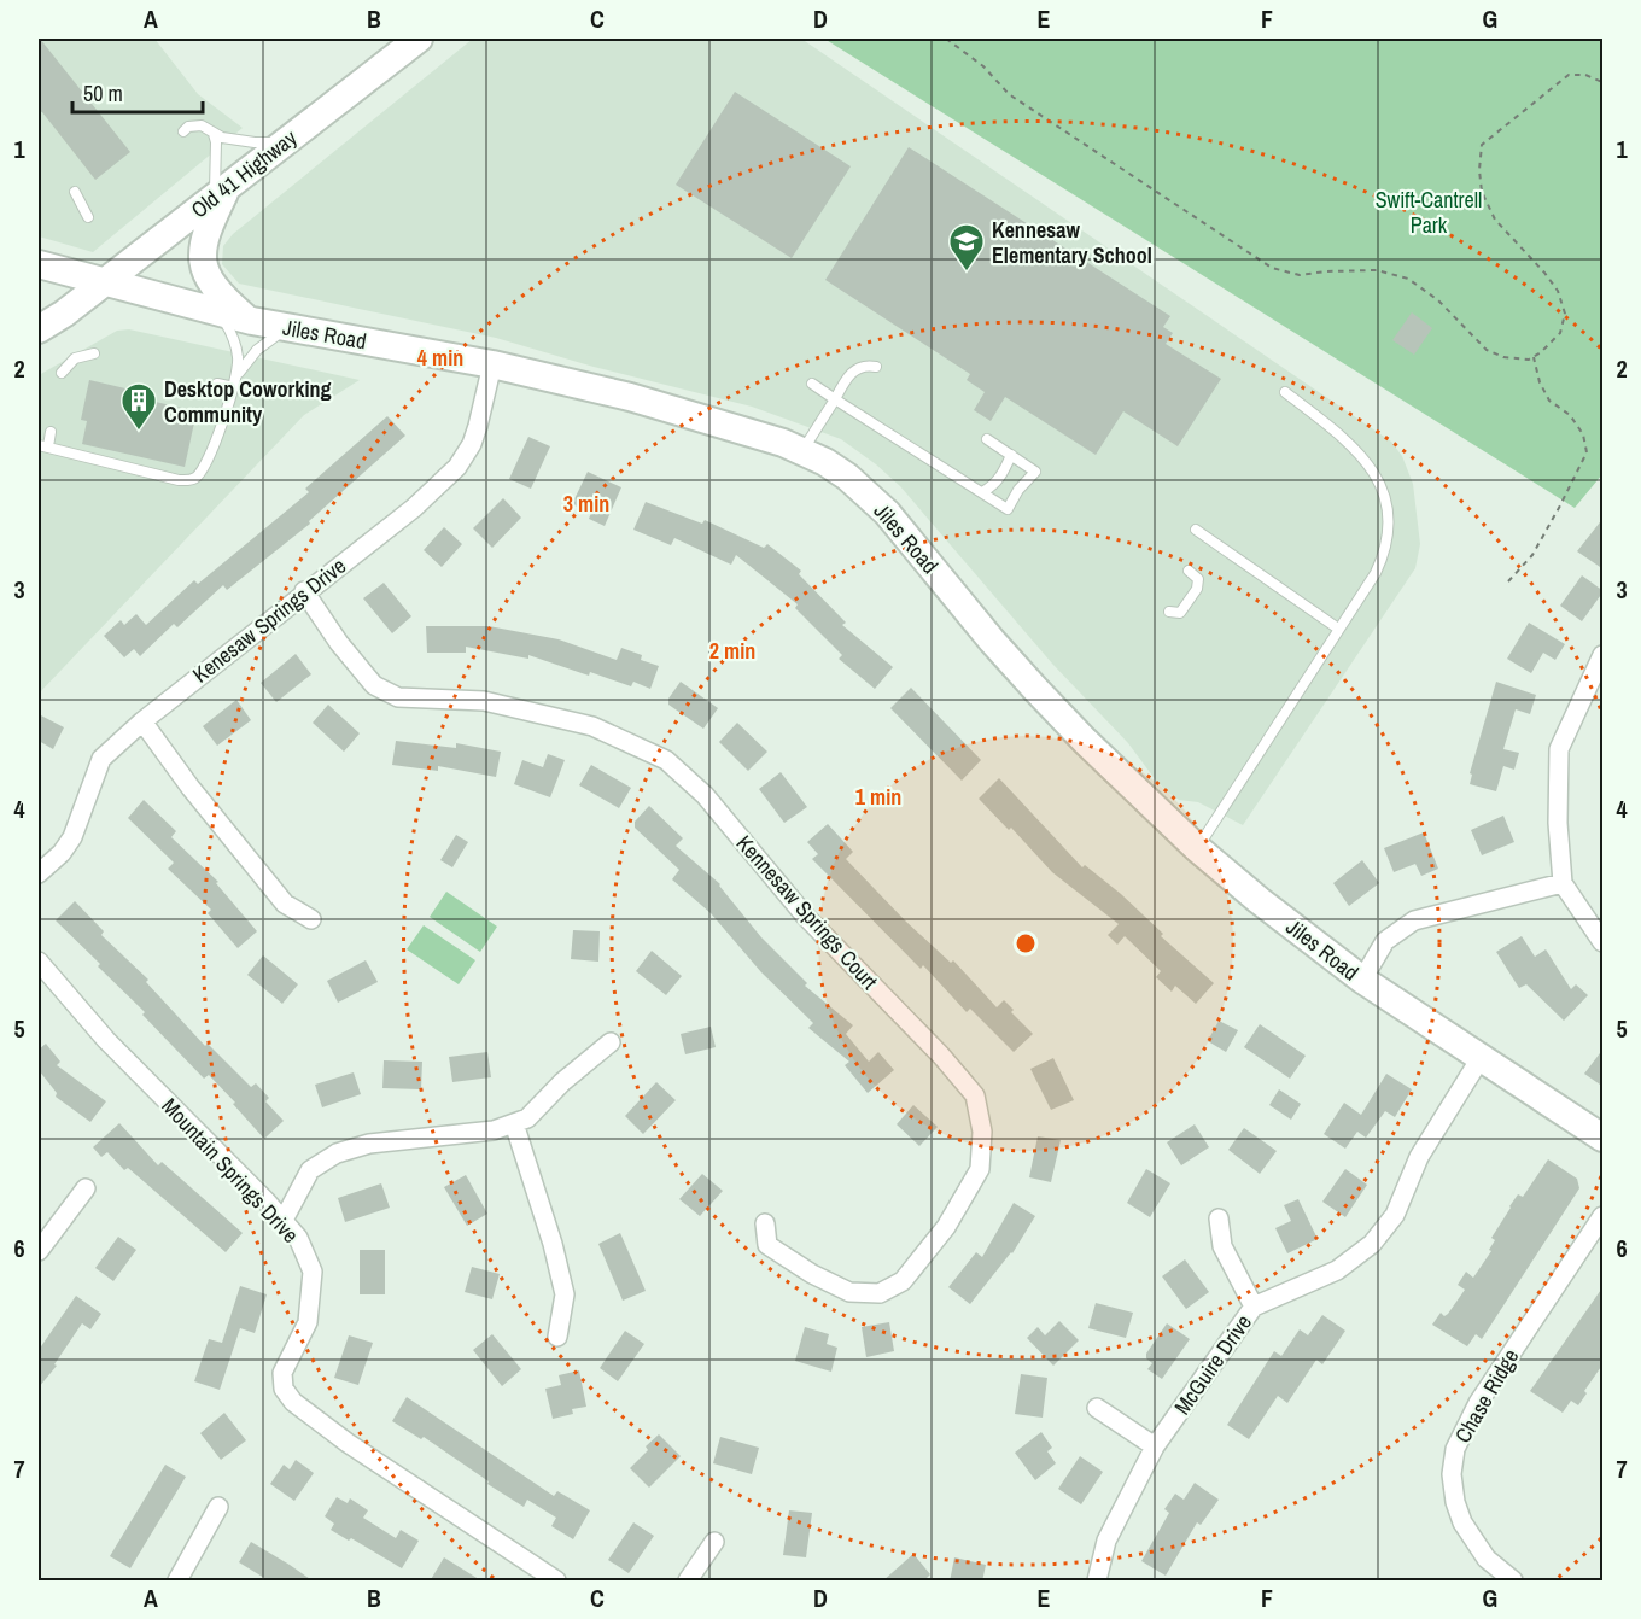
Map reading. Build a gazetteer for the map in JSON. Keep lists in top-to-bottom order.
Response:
{
  "streets": {
    "street": [
      "Old 41 Highway",
      "Jiles Road",
      "Kenesaw Springs Drive",
      "Kennesaw Springs Court",
      "Mountain Springs Drive",
      "McGuire Drive",
      "Chase Ridge"
    ]
  },
  "crossings": [
    ["Old 41 Highway", "Jiles Road"],
    ["Jiles Road", "Kenesaw Springs Drive"],
    ["Jiles Road", "McGuire Drive"],
    ["Kenesaw Springs Drive", "Kennesaw Springs Court"]
  ],
  "parks": ["Swift-Cantrell Park"],
  "places": {
    "school or university": ["Kennesaw Elementary School"],
    "building": ["Desktop Coworking Community"]
  },
  "scale_bar": "50 m",
  "grid": {
    "columns": [
      "A",
      "B",
      "C",
      "D",
      "E",
      "F",
      "G"
    ],
    "rows": [
      "1",
      "2",
      "3",
      "4",
      "5",
      "6",
      "7"
    ]
  },
  "rings": [
    "4 min",
    "3 min",
    "2 min",
    "1 min"
  ]
}
